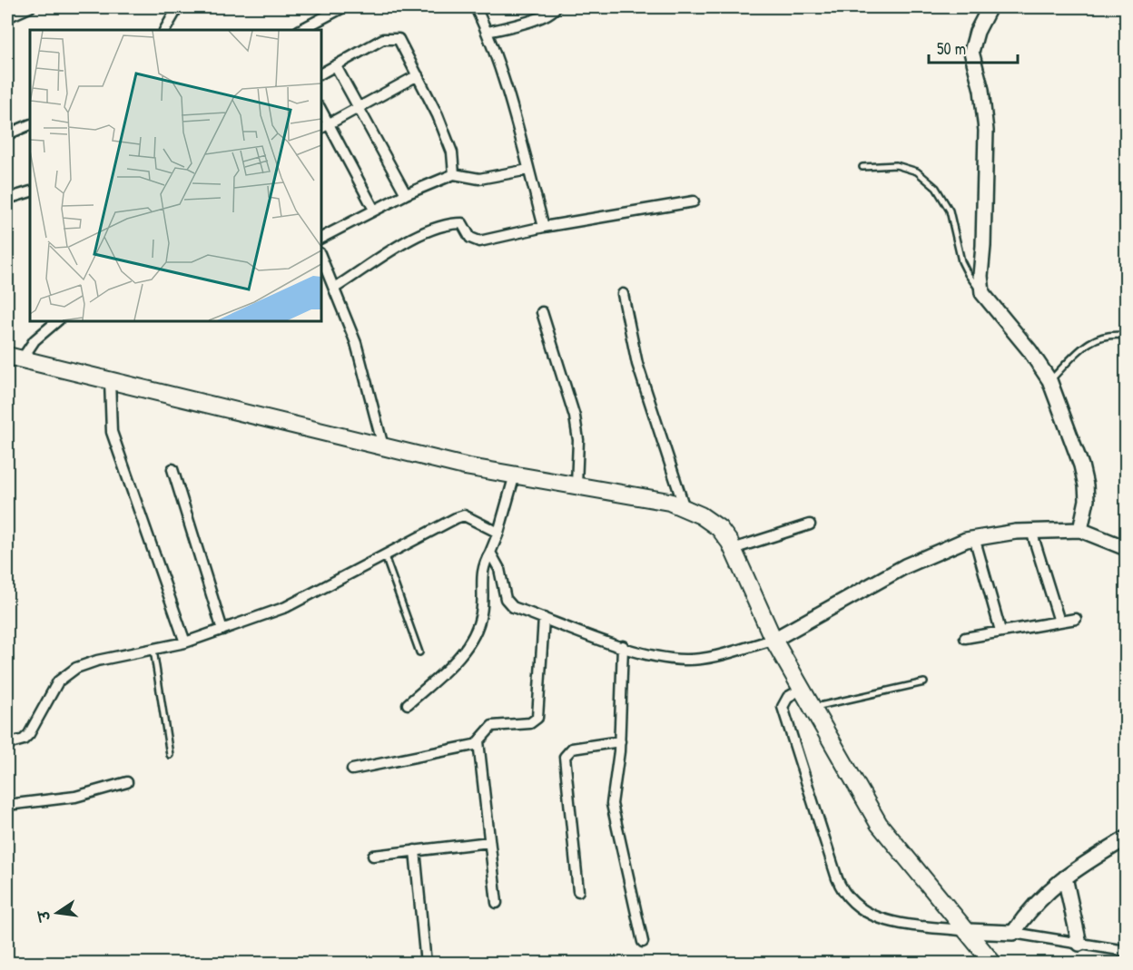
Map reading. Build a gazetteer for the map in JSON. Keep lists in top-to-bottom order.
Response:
{
  "scale_bar": "50 m",
  "north": "left"
}
